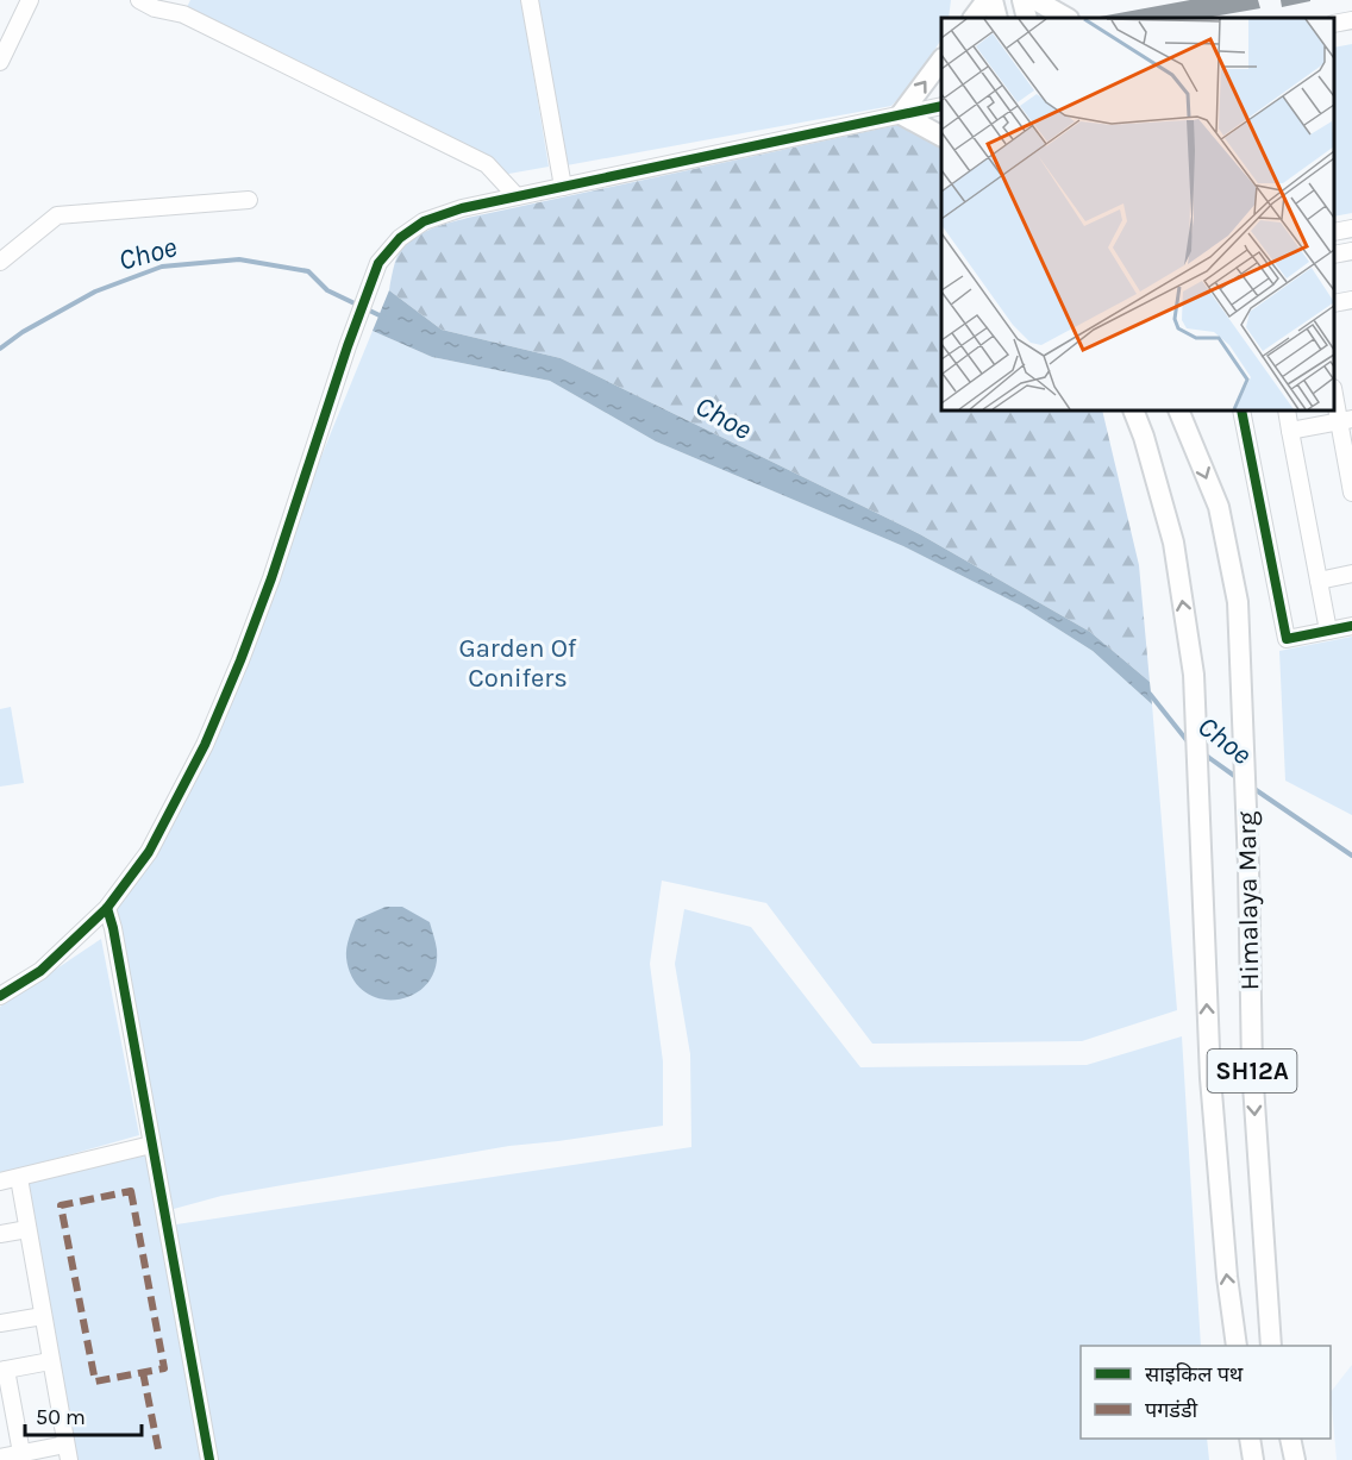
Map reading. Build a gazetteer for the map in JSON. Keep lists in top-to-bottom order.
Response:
{
  "streets": {
    "main road": ["Himalaya Marg", "SH12A"]
  },
  "water": ["Choe"],
  "parks": ["Garden Of Conifers"],
  "legend": ["साइकिल पथ", "पगडंडी"],
  "scale_bar": "50 m"
}
